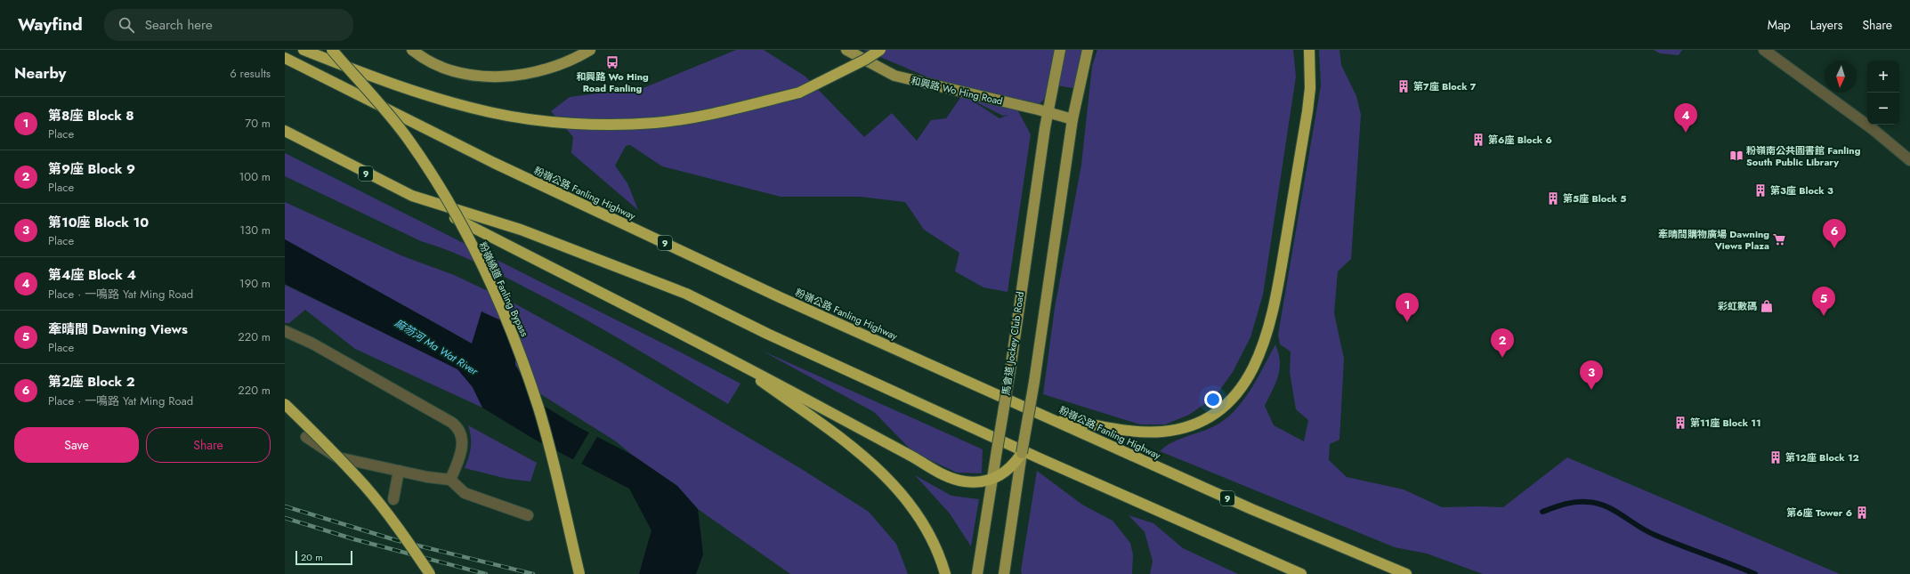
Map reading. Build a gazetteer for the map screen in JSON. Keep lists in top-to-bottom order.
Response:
{
  "streets": {
    "highway": ["9", "粉嶺公路 Fanling Highway", "粉嶺繞道 Fanling Bypass"],
    "main road": ["和興路 Wo Hing Road", "馬會道 Jockey Club Road"]
  },
  "crossings": [
    ["和興路 Wo Hing Road", "馬會道 Jockey Club Road"]
  ],
  "water": ["麻笏河 Ma Wat River"],
  "places": {
    "bus stop": ["和興路 Wo Hing Road Fanling"],
    "building": [
      "第7座 Block 7",
      "第6座 Block 6",
      "第3座 Block 3",
      "第5座 Block 5",
      "第11座 Block 11",
      "第12座 Block 12",
      "第6座 Tower 6"
    ],
    "library": ["粉嶺南公共圖書館 Fanling South Public Library"],
    "supermarket": ["牽晴間購物廣場 Dawning Views Plaza"],
    "shop": ["彩虹數碼"]
  },
  "scale_bar": "20 m",
  "north": "bottom",
  "page": {
    "header": "Wayfind",
    "search": "Search here",
    "nav": ["Map", "Layers", "Share"],
    "heading": ["Nearby", "6 results"],
    "map_buttons": ["+", "−"],
    "list": [
      {
        "mark": "1",
        "name": "第8座 Block 8",
        "note": "Place",
        "value": "70 m"
      },
      {
        "mark": "2",
        "name": "第9座 Block 9",
        "note": "Place",
        "value": "100 m"
      },
      {
        "mark": "3",
        "name": "第10座 Block 10",
        "note": "Place",
        "value": "130 m"
      },
      {
        "mark": "4",
        "name": "第4座 Block 4",
        "note": "Place · 一鳴路 Yat Ming Road",
        "value": "190 m"
      },
      {
        "mark": "5",
        "name": "牽晴間 Dawning Views",
        "note": "Place",
        "value": "220 m"
      },
      {
        "mark": "6",
        "name": "第2座 Block 2",
        "note": "Place · 一鳴路 Yat Ming Road",
        "value": "220 m"
      }
    ],
    "pins": [
      "4",
      "6",
      "5",
      "1",
      "2",
      "3"
    ],
    "buttons": ["Save", "Share"],
    "scale": "20 m"
  }
}
